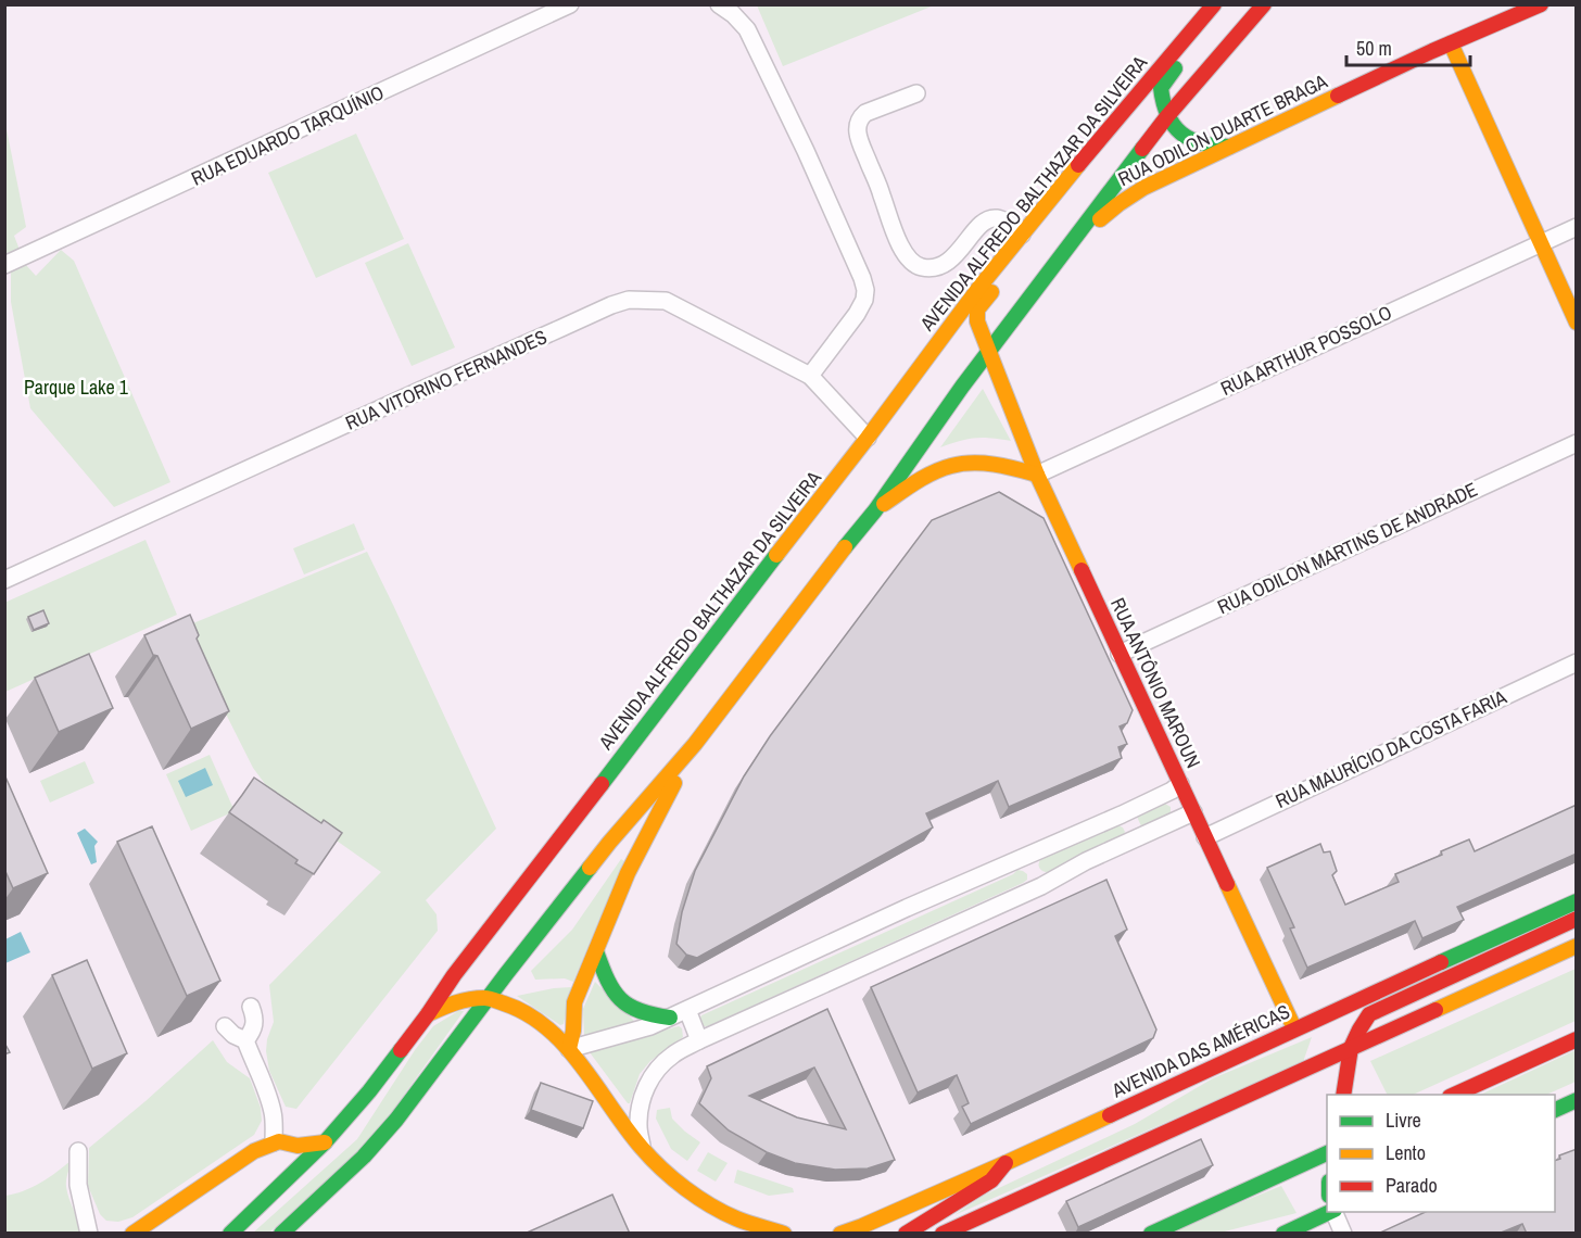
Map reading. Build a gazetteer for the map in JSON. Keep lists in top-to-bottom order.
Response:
{
  "streets": {
    "main road": [
      "RUA ODILON DUARTE BRAGA",
      "AVENIDA ALFREDO BALTHAZAR DA SILVEIRA",
      "RUA ANTÔNIO MAROUN",
      "AVENIDA DAS AMÉRICAS"
    ],
    "street": [
      "RUA EDUARDO TARQUÍNIO",
      "RUA ARTHUR POSSOLO",
      "RUA VITORINO FERNANDES",
      "RUA ODILON MARTINS DE ANDRADE",
      "RUA MAURÍCIO DA COSTA FARIA"
    ]
  },
  "crossings": [
    ["AVENIDA ALFREDO BALTHAZAR DA SILVEIRA", "RUA VITORINO FERNANDES"],
    ["AVENIDA ALFREDO BALTHAZAR DA SILVEIRA", "RUA ANTÔNIO MAROUN"],
    ["RUA ARTHUR POSSOLO", "RUA ANTÔNIO MAROUN"],
    ["RUA ODILON MARTINS DE ANDRADE", "RUA ANTÔNIO MAROUN"],
    ["RUA ANTÔNIO MAROUN", "RUA MAURÍCIO DA COSTA FARIA"],
    ["RUA ANTÔNIO MAROUN", "AVENIDA DAS AMÉRICAS"]
  ],
  "parks": ["Parque Lake 1"],
  "legend": ["Livre", "Lento", "Parado"],
  "scale_bar": "50 m"
}
